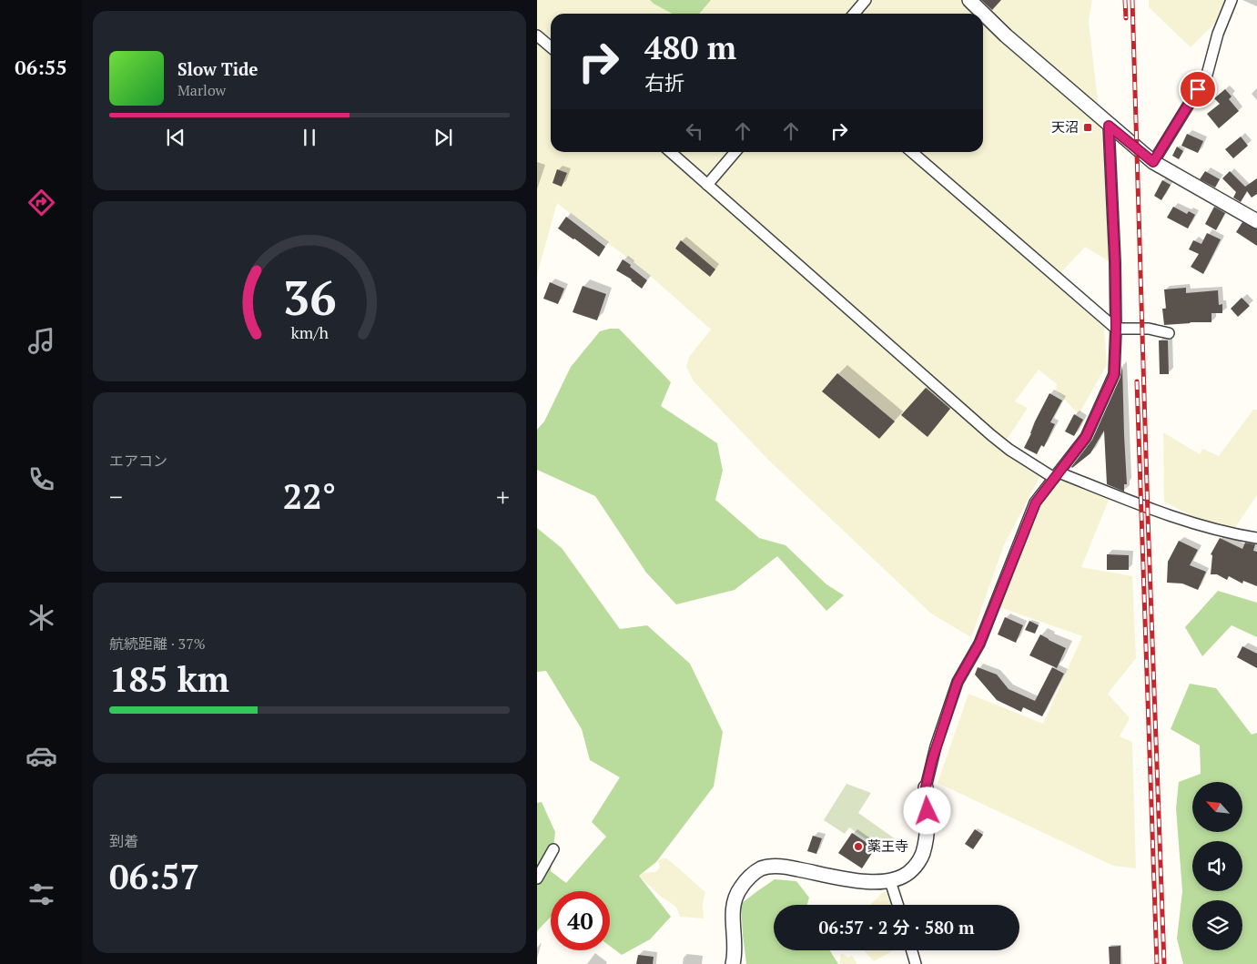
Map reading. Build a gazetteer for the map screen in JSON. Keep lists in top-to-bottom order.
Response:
{
  "places": {
    "transit": ["天沼"],
    "other": ["薬王寺"]
  },
  "north": "top left",
  "page": {
    "tabs": "06:55",
    "turn": ["480 m", "右折"],
    "song": ["Slow Tide", "Marlow"],
    "tile": [
      "エアコン",
      ["航続距離 · 37%", "185 km"],
      ["到着", "06:57"]
    ],
    "heat": ["−", "22°", "+"],
    "limit": "40",
    "trip": "06:57 · 2 分 · 580 m",
    "gauge": ["36", "km/h"]
  }
}
